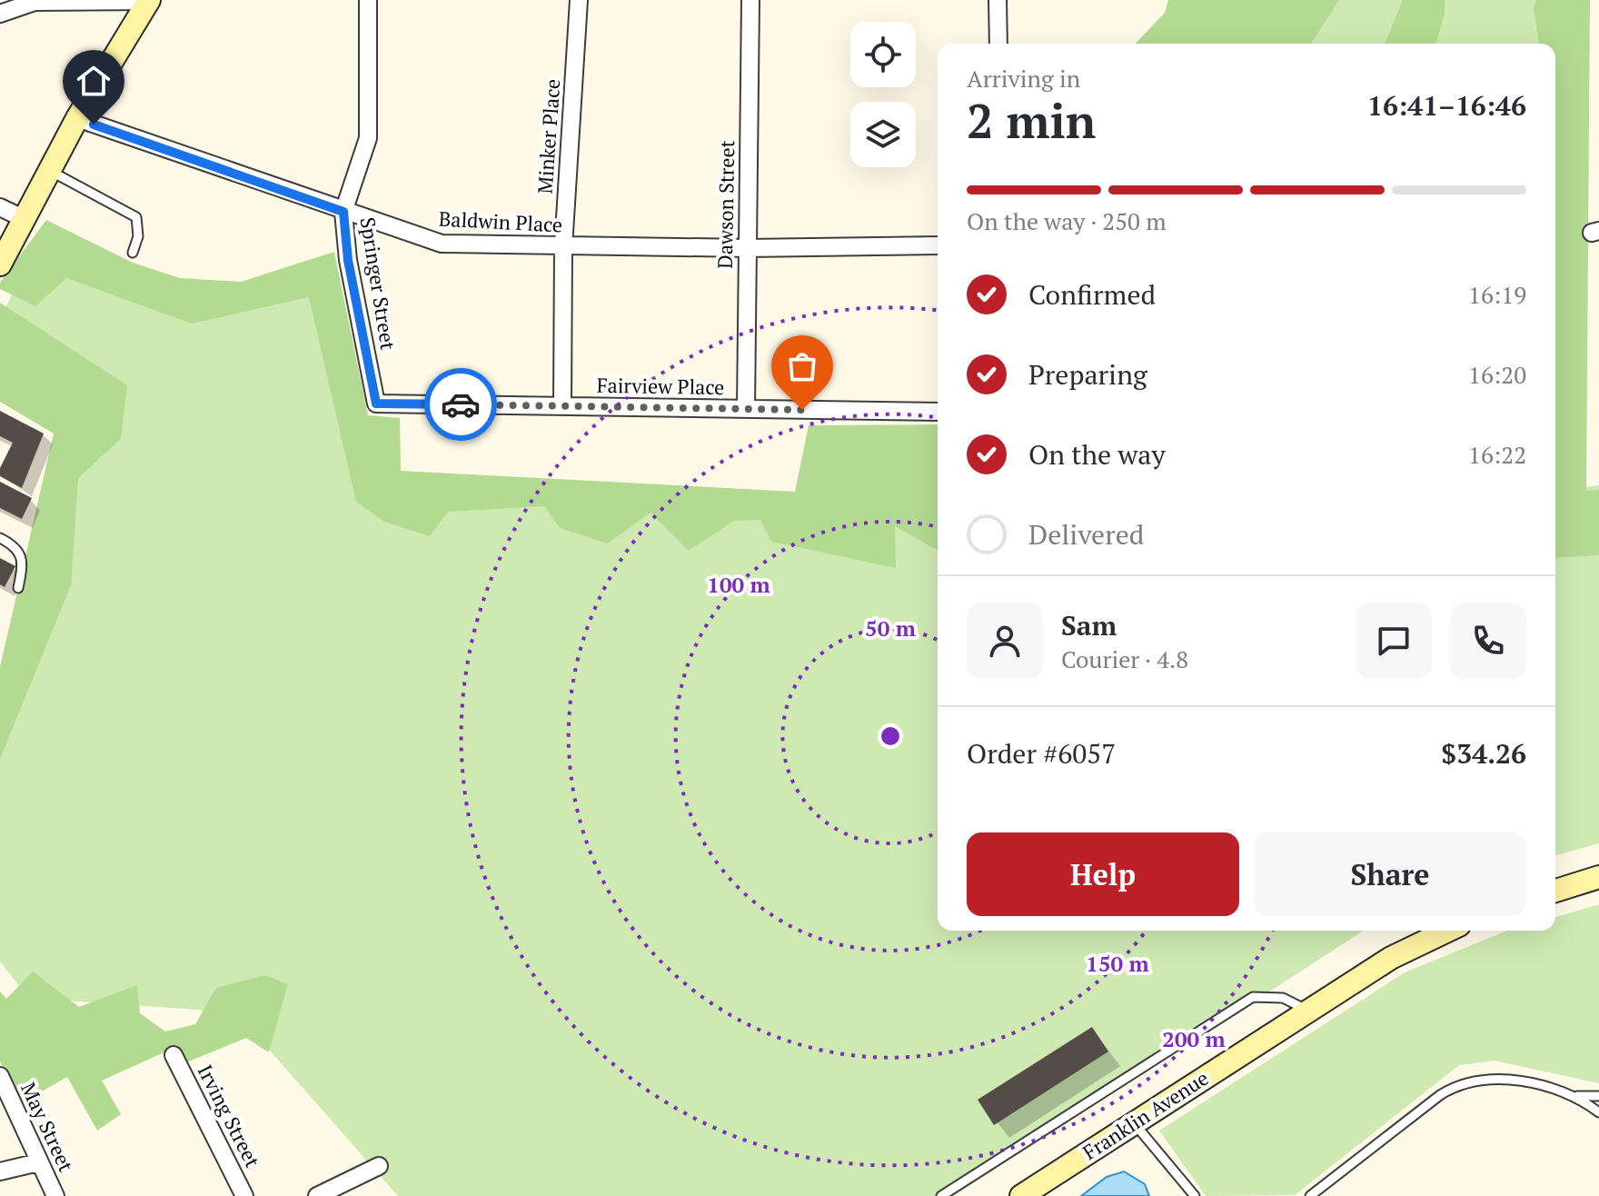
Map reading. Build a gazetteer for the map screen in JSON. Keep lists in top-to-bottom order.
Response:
{
  "streets": {
    "main road": ["Franklin Avenue"],
    "street": [
      "Minker Place",
      "Dawson Street",
      "Baldwin Place",
      "Springer Street",
      "Fairview Place",
      "Irving Street",
      "May Street"
    ]
  },
  "crossings": [
    ["Minker Place", "Baldwin Place"],
    ["Minker Place", "Fairview Place"],
    ["Dawson Street", "Baldwin Place"],
    ["Dawson Street", "Fairview Place"],
    ["Baldwin Place", "Springer Street"],
    ["Springer Street", "Fairview Place"]
  ],
  "page": {
    "heading": ["2 min", "Arriving in", "16:41–16:46"],
    "panel": [
      "Sam",
      "Courier · 4.8",
      "Order #6057",
      "$34.26"
    ],
    "bar": "On the way · 250 m",
    "list": [
      ["Confirmed", "16:19"],
      ["Preparing", "16:20"],
      ["On the way", "16:22"],
      "Delivered"
    ],
    "buttons": ["Help", "Share"]
  },
  "rings": [
    "100 m",
    "50 m",
    "150 m",
    "200 m"
  ]
}
